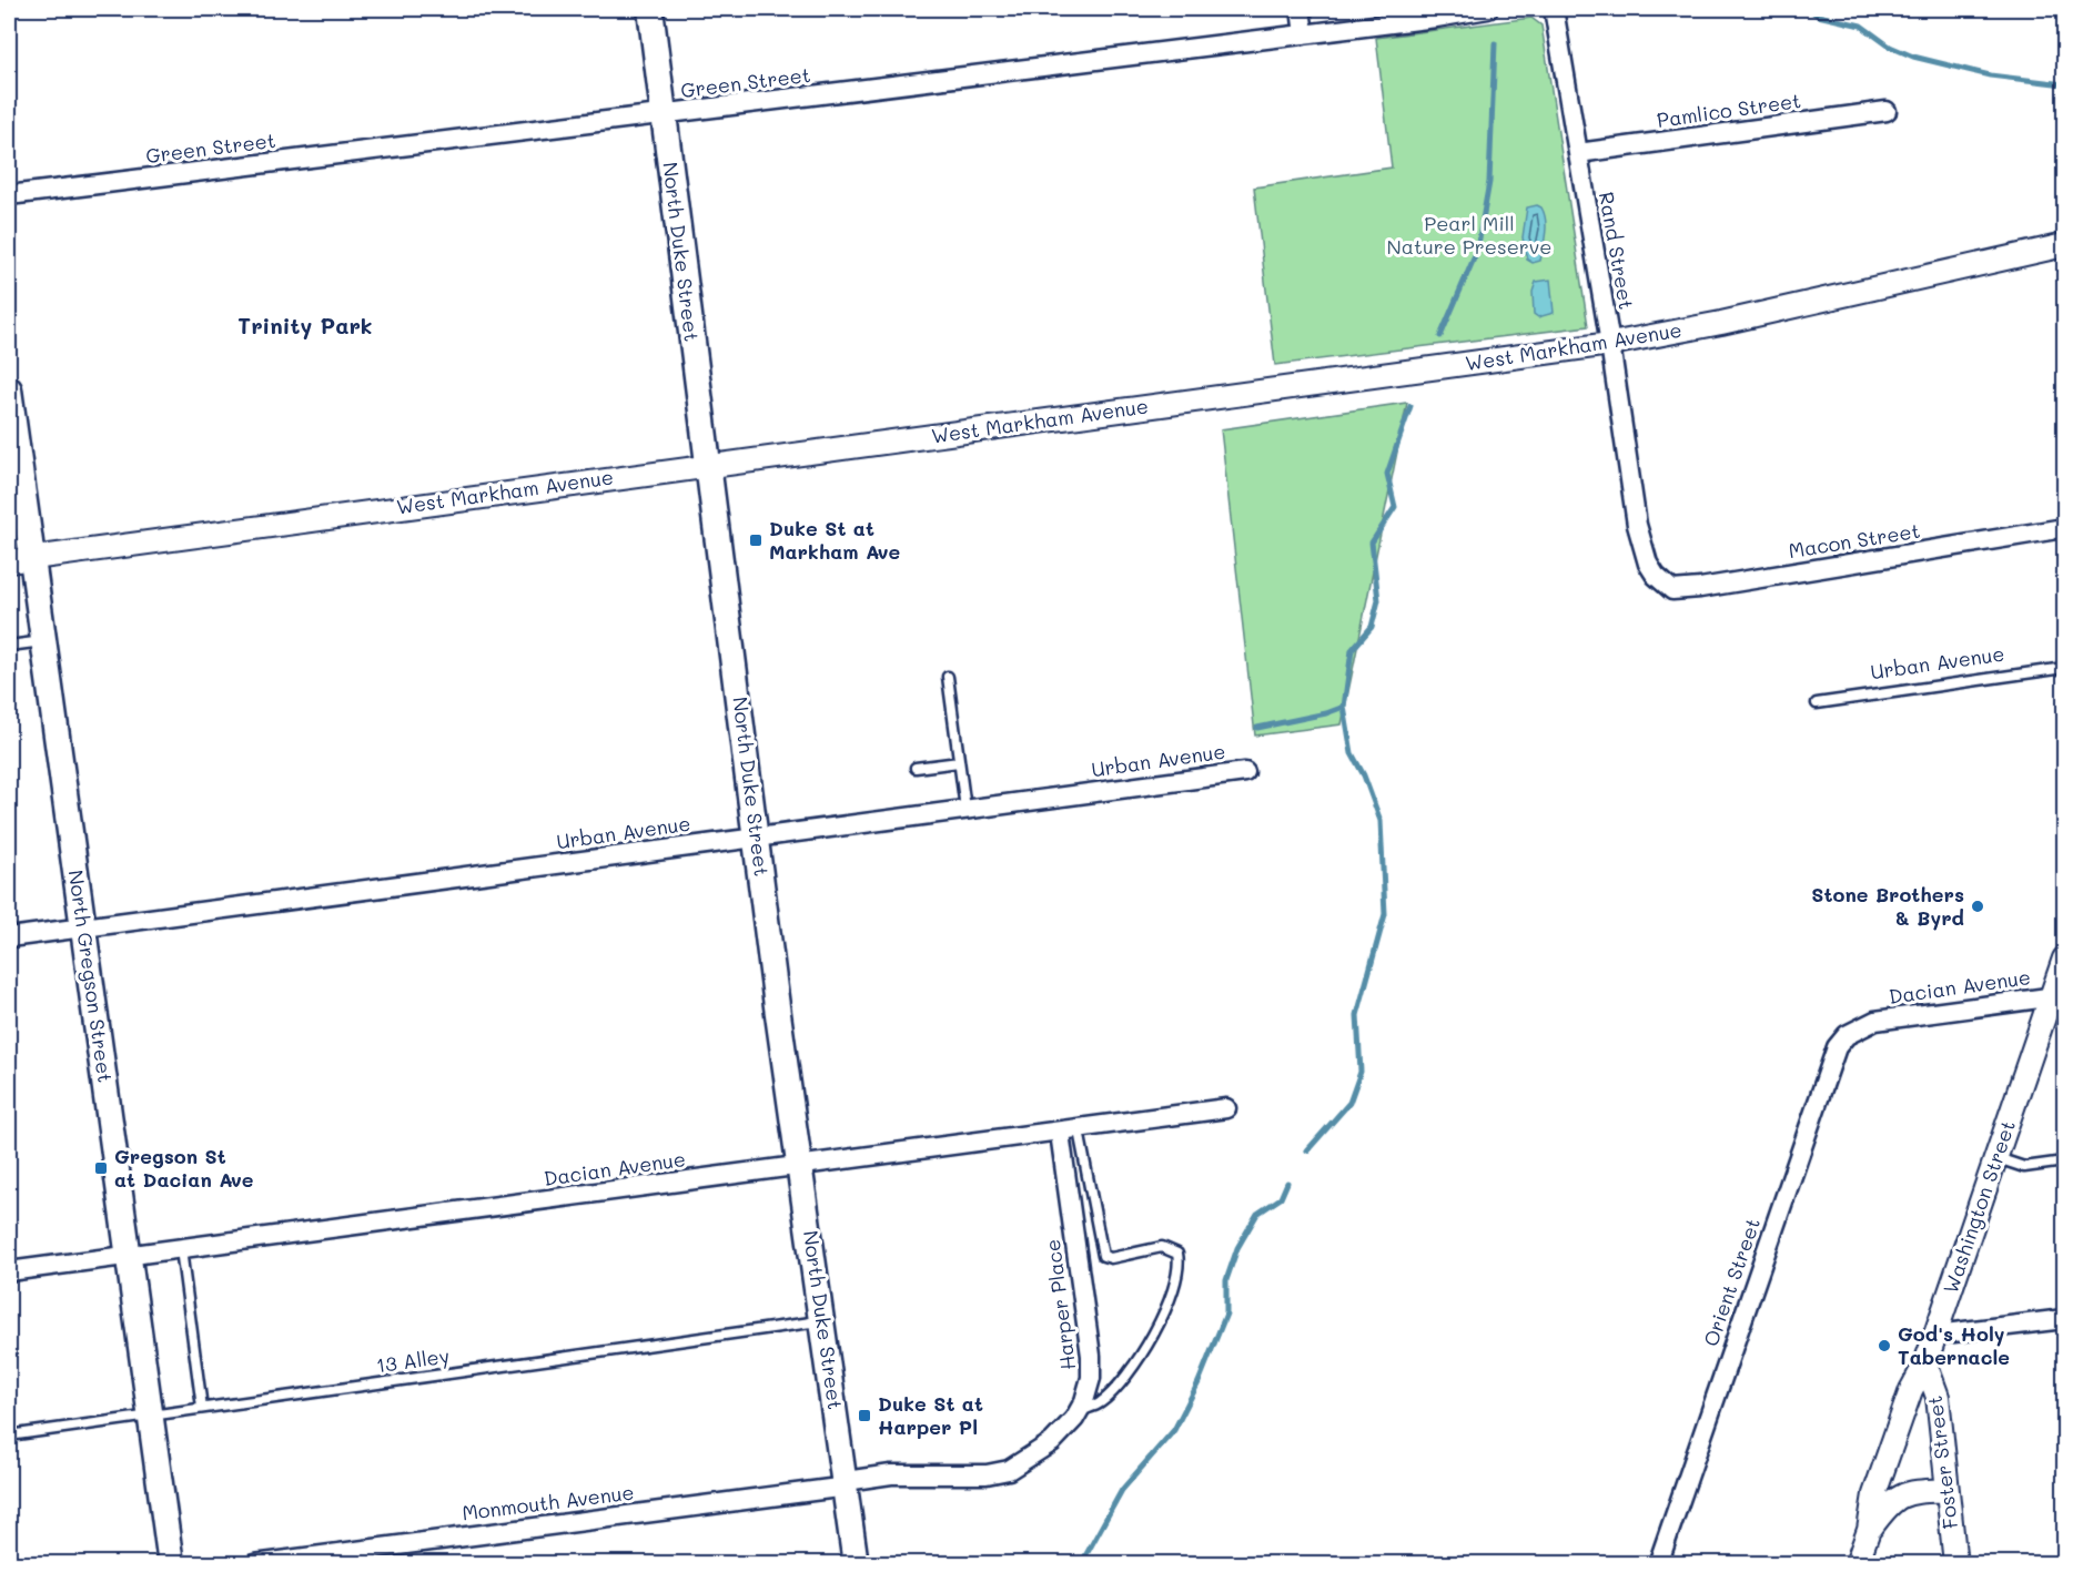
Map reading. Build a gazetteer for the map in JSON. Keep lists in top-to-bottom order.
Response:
{
  "streets": {
    "main road": ["North Duke Street", "North Gregson Street"],
    "street": [
      "Green Street",
      "Pamlico Street",
      "Rand Street",
      "West Markham Avenue",
      "Macon Street",
      "Urban Avenue",
      "Dacian Avenue",
      "Washington Street",
      "Orient Street",
      "Harper Place",
      "Foster Street",
      "Monmouth Avenue"
    ],
    "lane": ["13 Alley"]
  },
  "crossings": [
    ["Green Street", "North Duke Street"],
    ["Pamlico Street", "Rand Street"],
    ["Rand Street", "West Markham Avenue"],
    ["Rand Street", "Macon Street"],
    ["North Duke Street", "West Markham Avenue"],
    ["North Duke Street", "Urban Avenue"],
    ["North Duke Street", "Dacian Avenue"],
    ["North Duke Street", "Harper Place"],
    ["North Duke Street", "13 Alley"],
    ["North Duke Street", "Monmouth Avenue"],
    ["West Markham Avenue", "North Gregson Street"],
    ["Urban Avenue", "North Gregson Street"],
    ["North Gregson Street", "Dacian Avenue"],
    ["North Gregson Street", "13 Alley"],
    ["Dacian Avenue", "Washington Street"],
    ["Dacian Avenue", "Orient Street"],
    ["Dacian Avenue", "Harper Place"],
    ["Washington Street", "Foster Street"],
    ["Harper Place", "Monmouth Avenue"]
  ],
  "districts": ["Trinity Park"],
  "parks": ["Pearl Mill Nature Preserve"],
  "places": {
    "transit": ["Duke St at Markham Ave", "Gregson St at Dacian Ave", "Duke St at Harper Pl"],
    "other": ["Stone Brothers & Byrd", "God's Holy Tabernacle"]
  }
}
